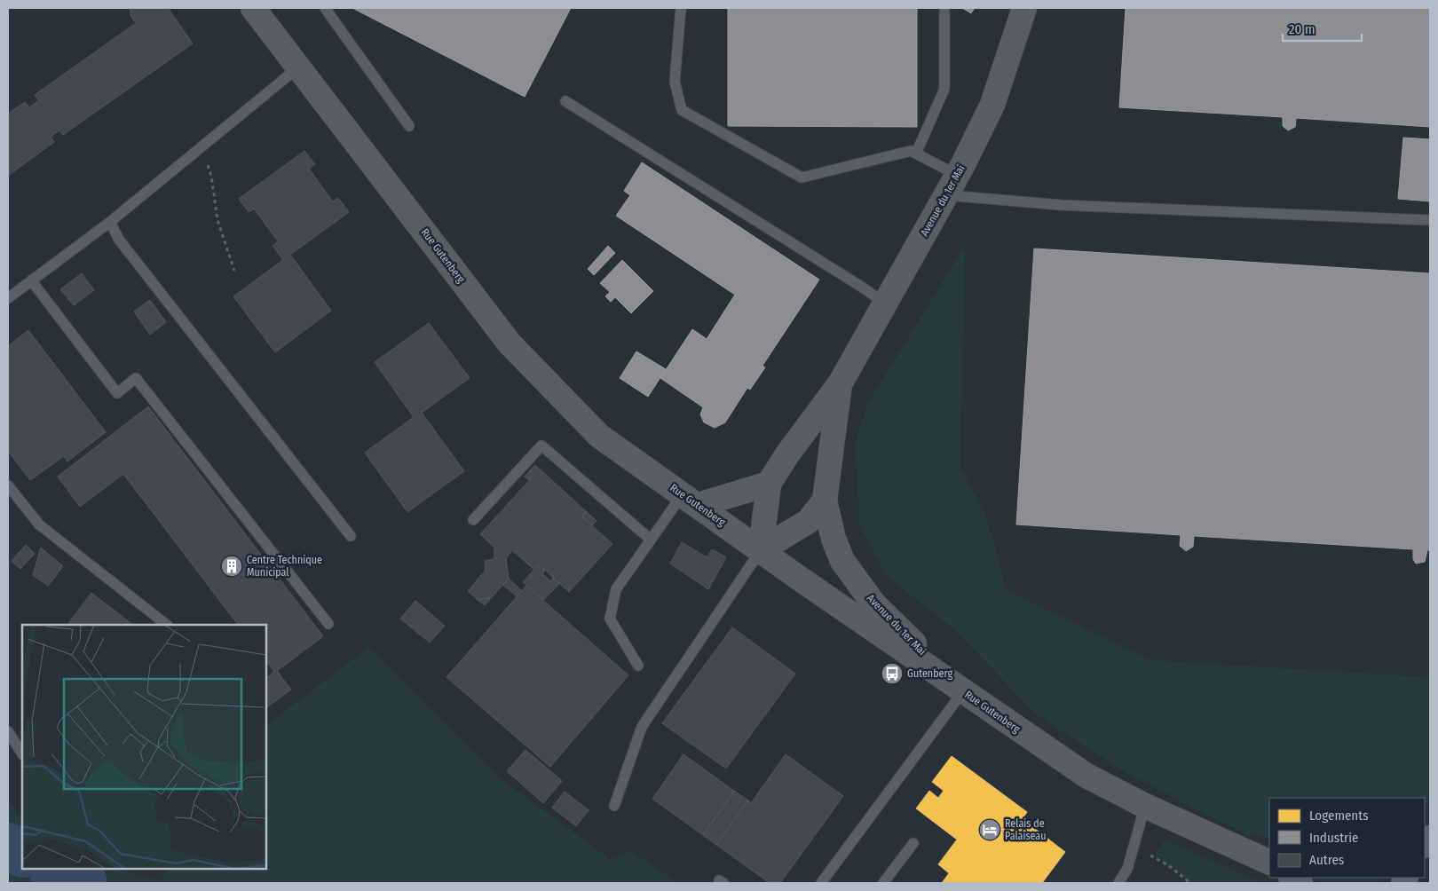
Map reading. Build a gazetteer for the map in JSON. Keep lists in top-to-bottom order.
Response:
{
  "streets": {
    "street": ["Avenue du 1er Mai", "Rue Gutenberg"]
  },
  "crossings": [
    ["Avenue du 1er Mai", "Rue Gutenberg"]
  ],
  "places": {
    "building": ["Centre Technique Municipal"],
    "bus stop": ["Gutenberg"],
    "hotel": ["Relais de Palaiseau"]
  },
  "legend": ["Logements", "Industrie", "Autres"],
  "scale_bar": "20 m"
}
